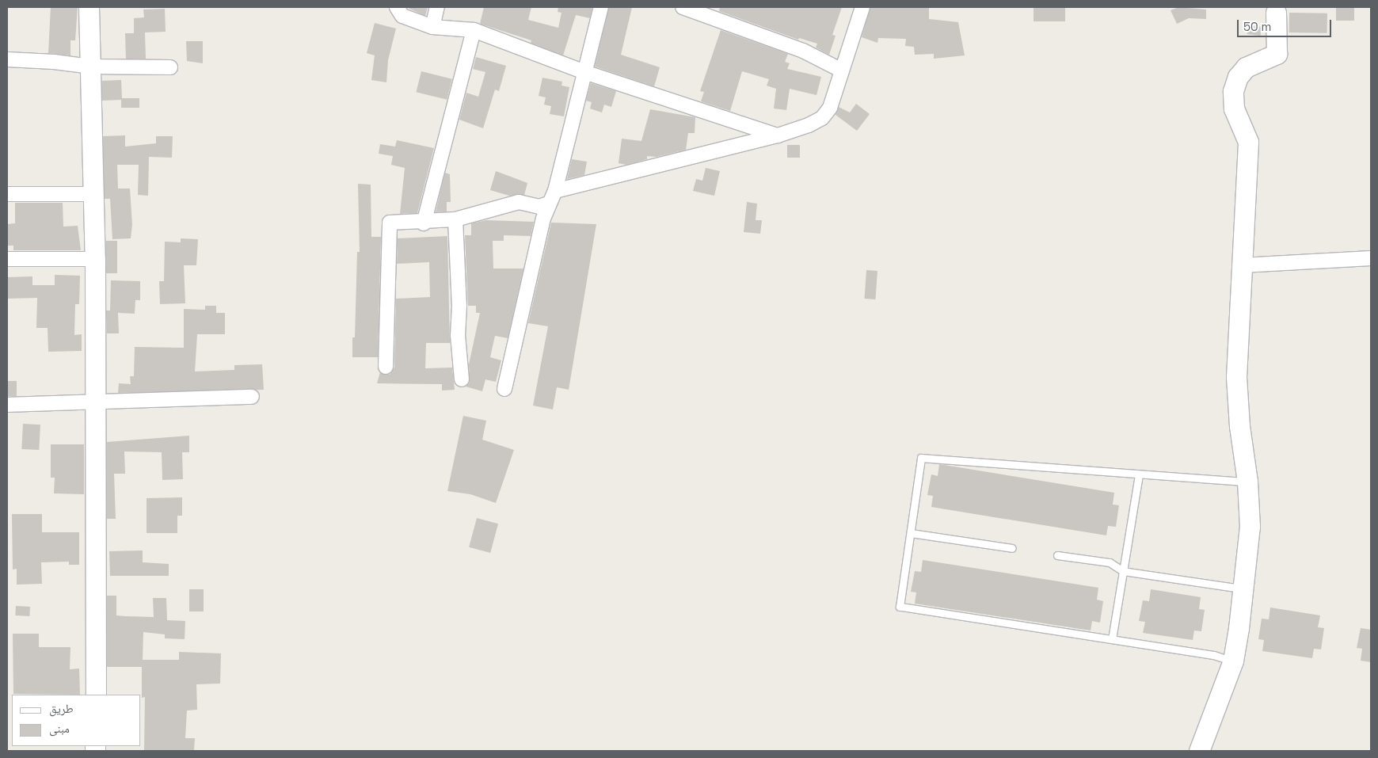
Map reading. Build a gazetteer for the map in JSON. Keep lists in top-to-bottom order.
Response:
{
  "legend": ["طريق", "مبنى"],
  "scale_bar": "50 m"
}
